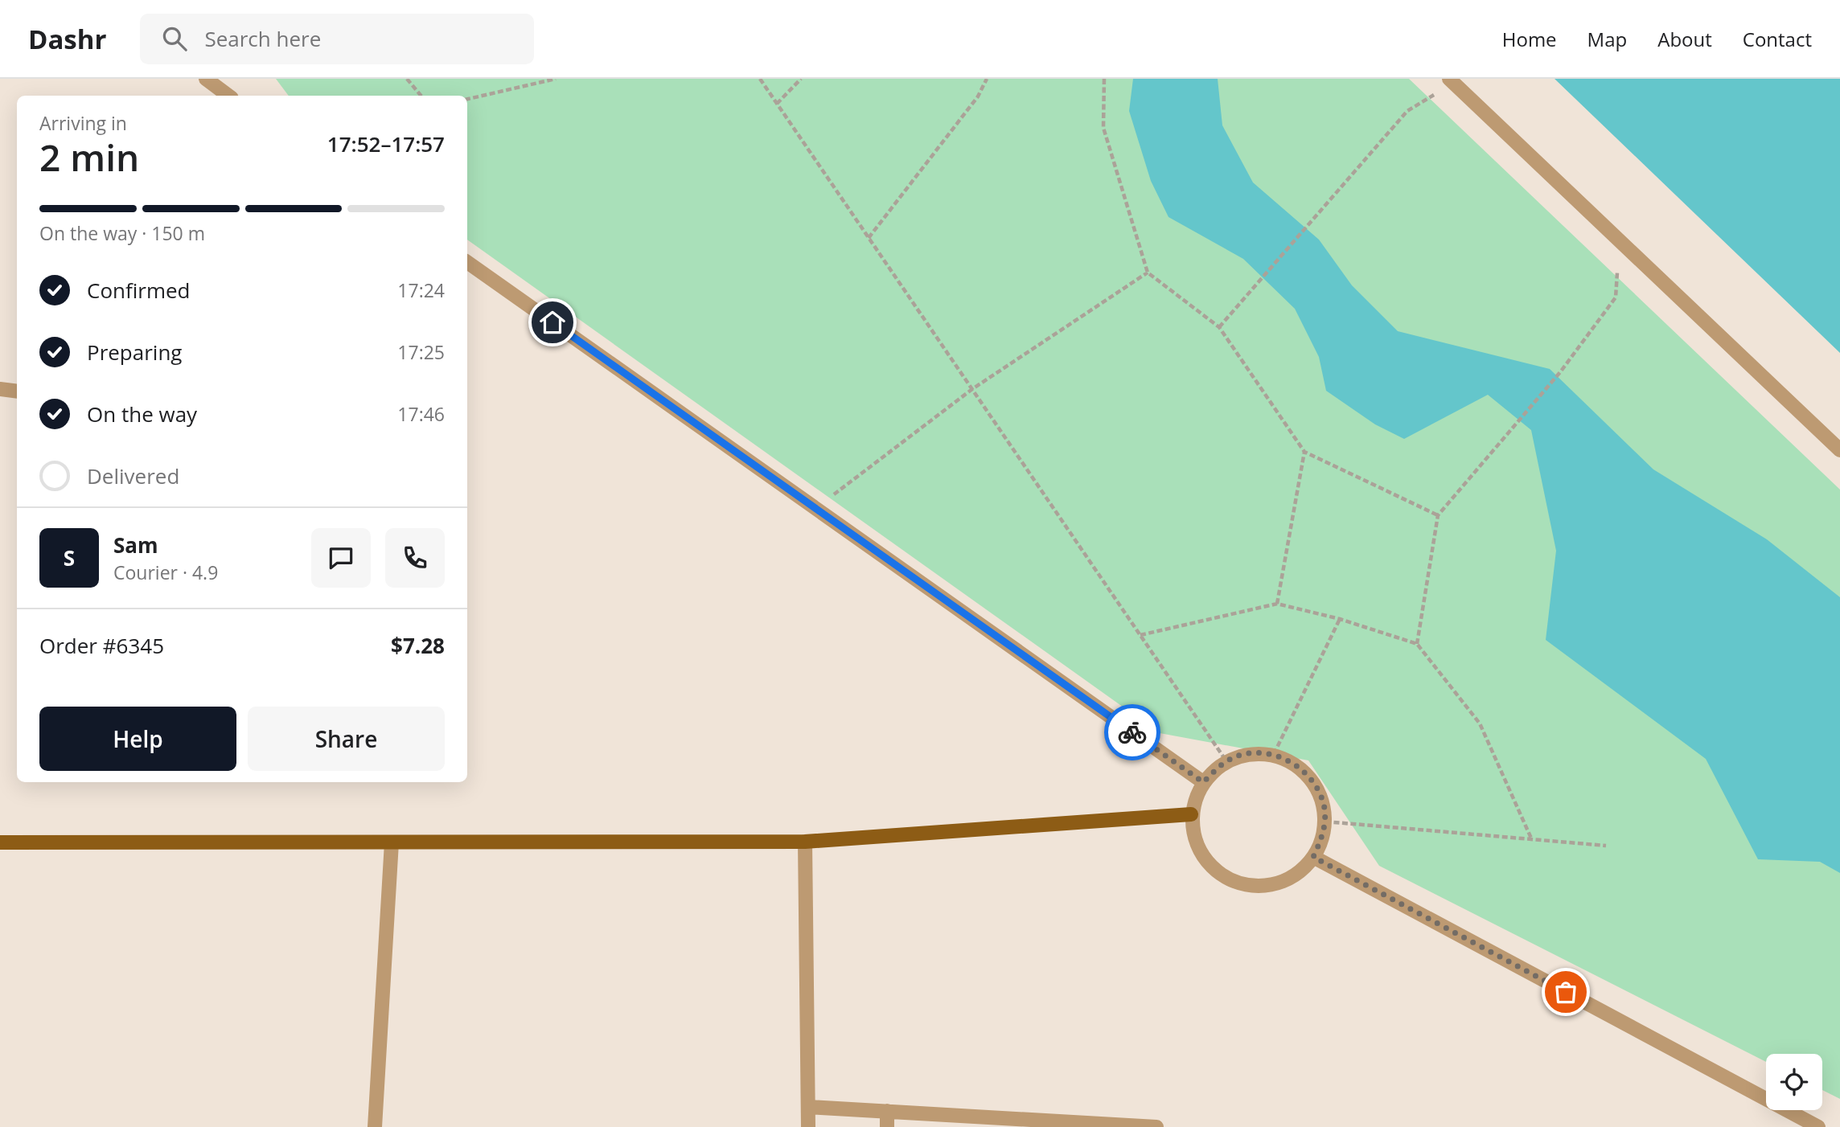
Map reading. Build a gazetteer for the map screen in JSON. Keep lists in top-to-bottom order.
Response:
{
  "page": {
    "header": "Dashr",
    "search": "Search here",
    "nav": [
      "Home",
      "Map",
      "About",
      "Contact"
    ],
    "heading": ["2 min", "Arriving in", "17:52–17:57"],
    "panel": [
      "Sam",
      "Courier · 4.9",
      "Order #6345",
      "$7.28"
    ],
    "bar": "On the way · 150 m",
    "list": [
      ["Confirmed", "17:24"],
      ["Preparing", "17:25"],
      ["On the way", "17:46"],
      "Delivered"
    ],
    "round": "S",
    "buttons": ["Help", "Share"]
  }
}
